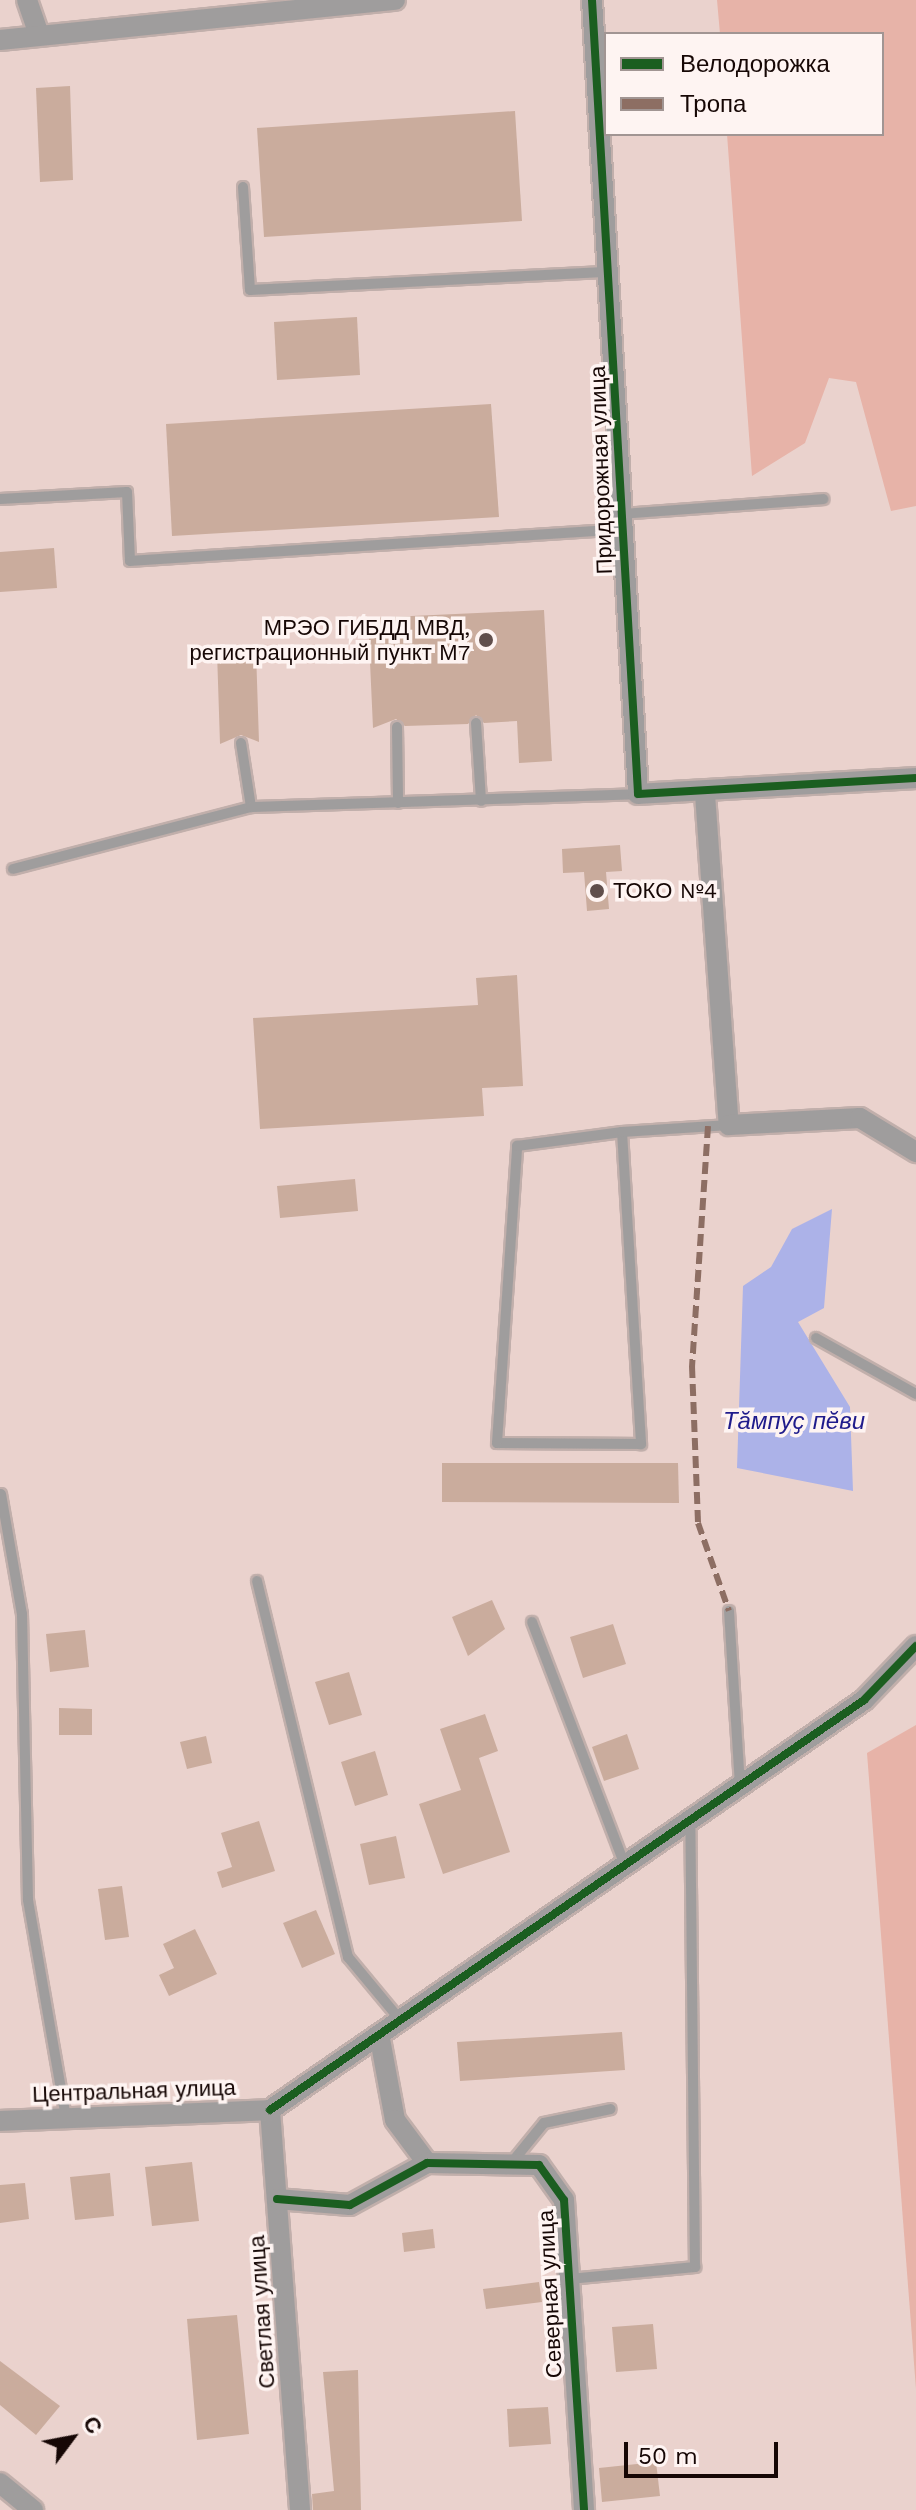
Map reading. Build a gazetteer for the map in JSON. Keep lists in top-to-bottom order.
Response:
{
  "streets": {
    "street": [
      "Придорожная улица",
      "Центральная улица",
      "Северная улица",
      "Светлая улица"
    ]
  },
  "crossings": [
    ["Центральная улица", "Светлая улица"],
    ["Северная улица", "Светлая улица"]
  ],
  "water": ["Тӑмпуҫ пӗви"],
  "places": ["МРЭО ГИБДД МВД, регистрационный пункт М7", "ТОКО №4"],
  "legend": ["Велодорожка", "Тропа"],
  "scale_bar": "50 m",
  "north": "top right"
}
